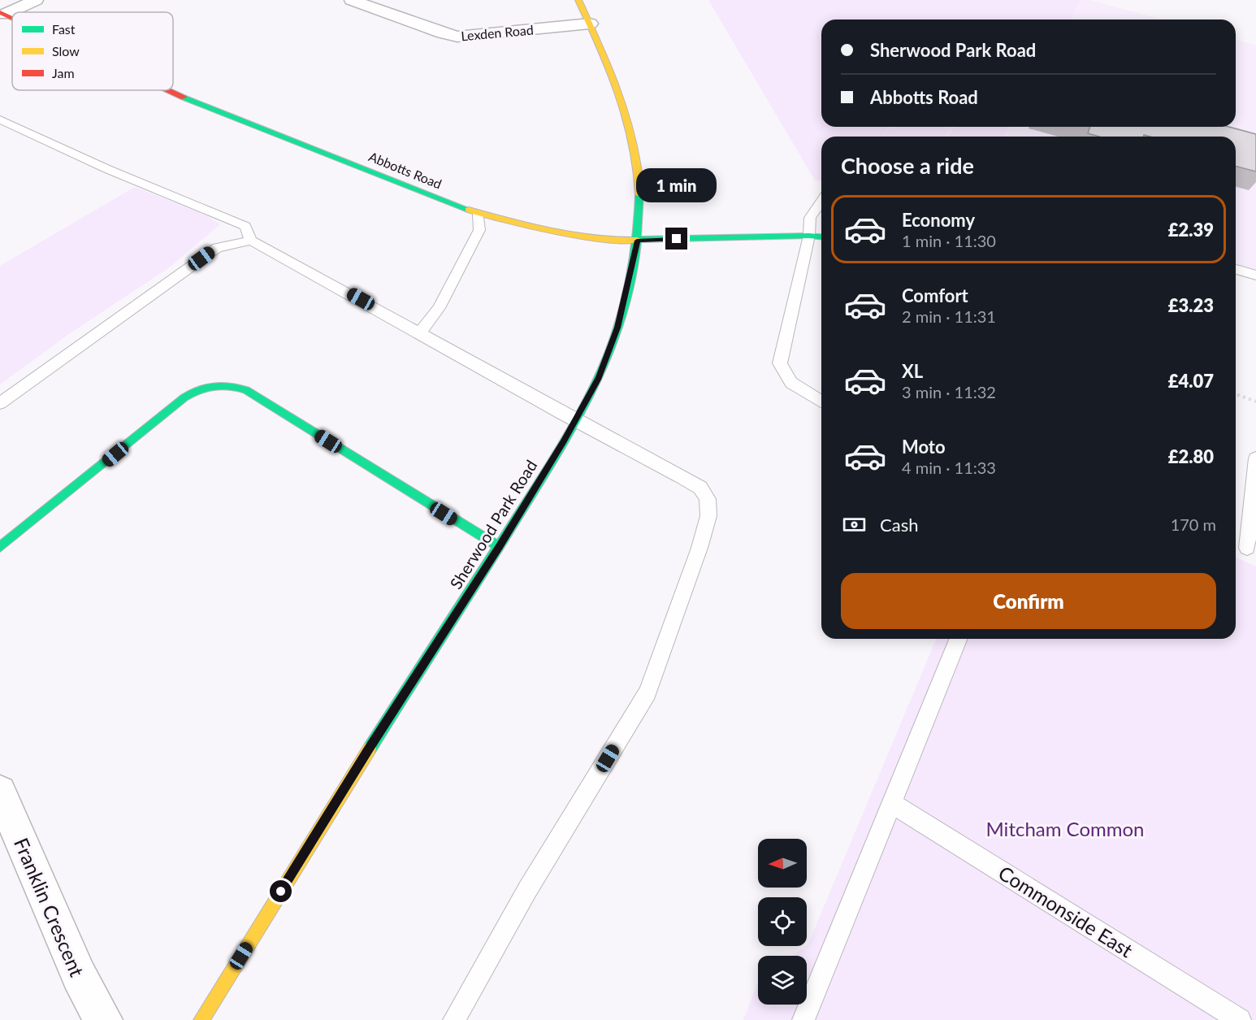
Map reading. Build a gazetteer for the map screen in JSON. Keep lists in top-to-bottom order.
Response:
{
  "streets": {
    "street": [
      "Lexden Road",
      "Abbotts Road",
      "Sherwood Park Road",
      "Franklin Crescent"
    ],
    "lane": ["Commonside East"]
  },
  "crossings": [
    ["Lexden Road", "Sherwood Park Road"],
    ["Abbotts Road", "Sherwood Park Road"]
  ],
  "parks": ["Mitcham Common"],
  "legend": ["Fast", "Slow", "Jam"],
  "north": "left",
  "page": {
    "banner": ["Sherwood Park Road", "Abbotts Road"],
    "heading": "Choose a ride",
    "bubble": "1 min",
    "list": [
      {
        "name": "Economy",
        "note": "1 min · 11:30",
        "value": "£2.39"
      },
      {
        "name": "Comfort",
        "note": "2 min · 11:31",
        "value": "£3.23"
      },
      {
        "name": "XL",
        "note": "3 min · 11:32",
        "value": "£4.07"
      },
      {
        "name": "Moto",
        "note": "4 min · 11:33",
        "value": "£2.80"
      }
    ],
    "pay": ["Cash", "170 m"],
    "buttons": "Confirm"
  }
}
